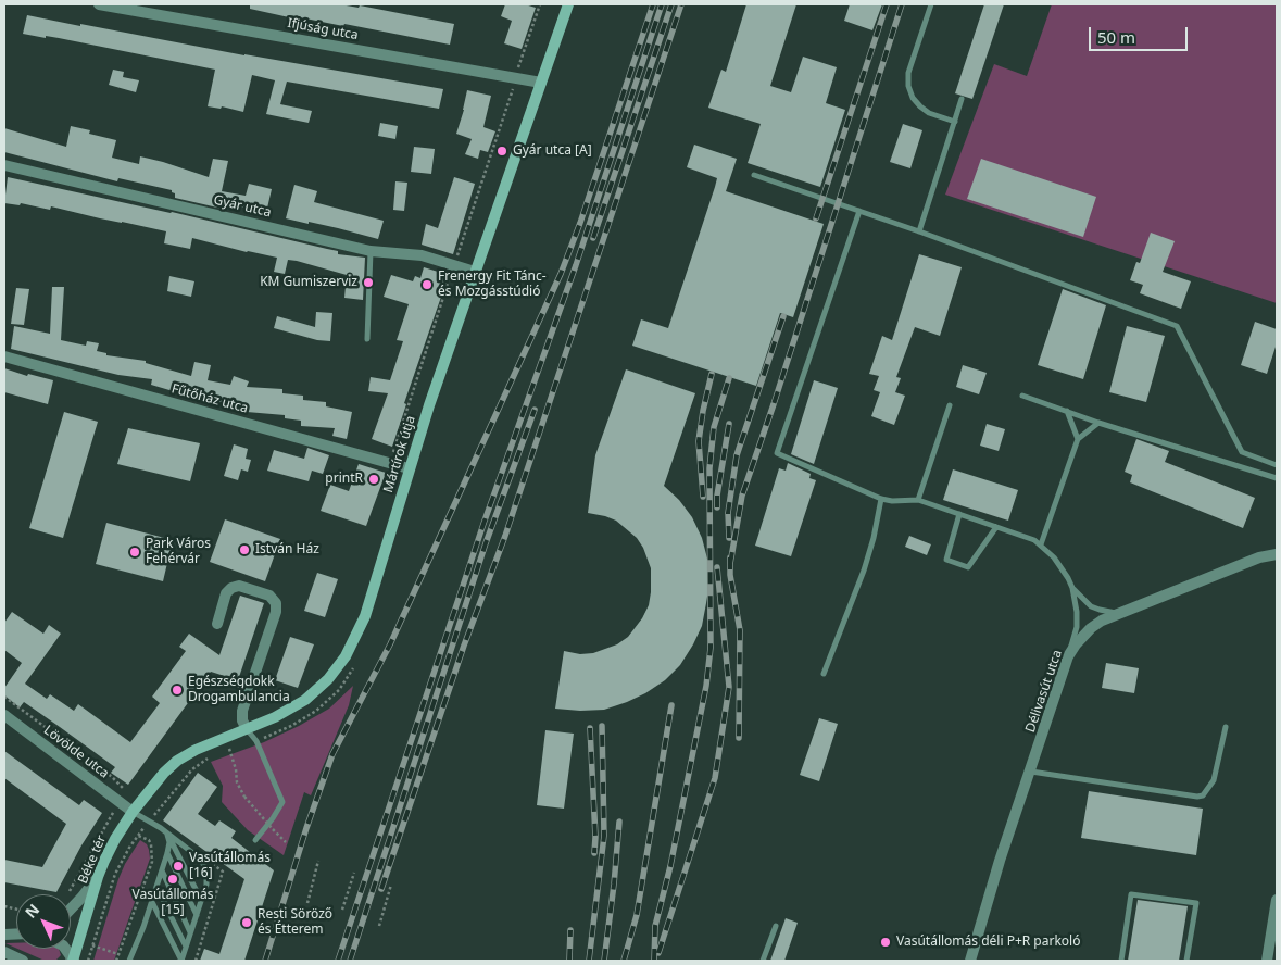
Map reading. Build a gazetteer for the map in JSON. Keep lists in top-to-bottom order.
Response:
{
  "streets": {
    "street": [
      "Ifjúság utca",
      "Gyár utca",
      "Fűtőház utca",
      "Mártírok útja",
      "Délivasút utca",
      "Lövölde utca",
      "Béke tér"
    ]
  },
  "crossings": [
    ["Ifjúság utca", "Mártírok útja"],
    ["Gyár utca", "Mártírok útja"],
    ["Fűtőház utca", "Mártírok útja"],
    ["Mártírok útja", "Lövölde utca"],
    ["Mártírok útja", "Béke tér"],
    ["Lövölde utca", "Béke tér"]
  ],
  "places": [
    "Gyár utca [A]",
    "KM Gumiszerviz",
    "Frenergy Fit Tánc- és Mozgásstúdió",
    "printR",
    "István Ház",
    "Park Város Fehérvár",
    "Egészségdokk Drogambulancia",
    "Vasútállomás [16]",
    "Vasútállomás [15]",
    "Resti Söröző és Étterem",
    "Vasútállomás déli P+R parkoló"
  ],
  "scale_bar": "50 m",
  "north": "top left"
}
